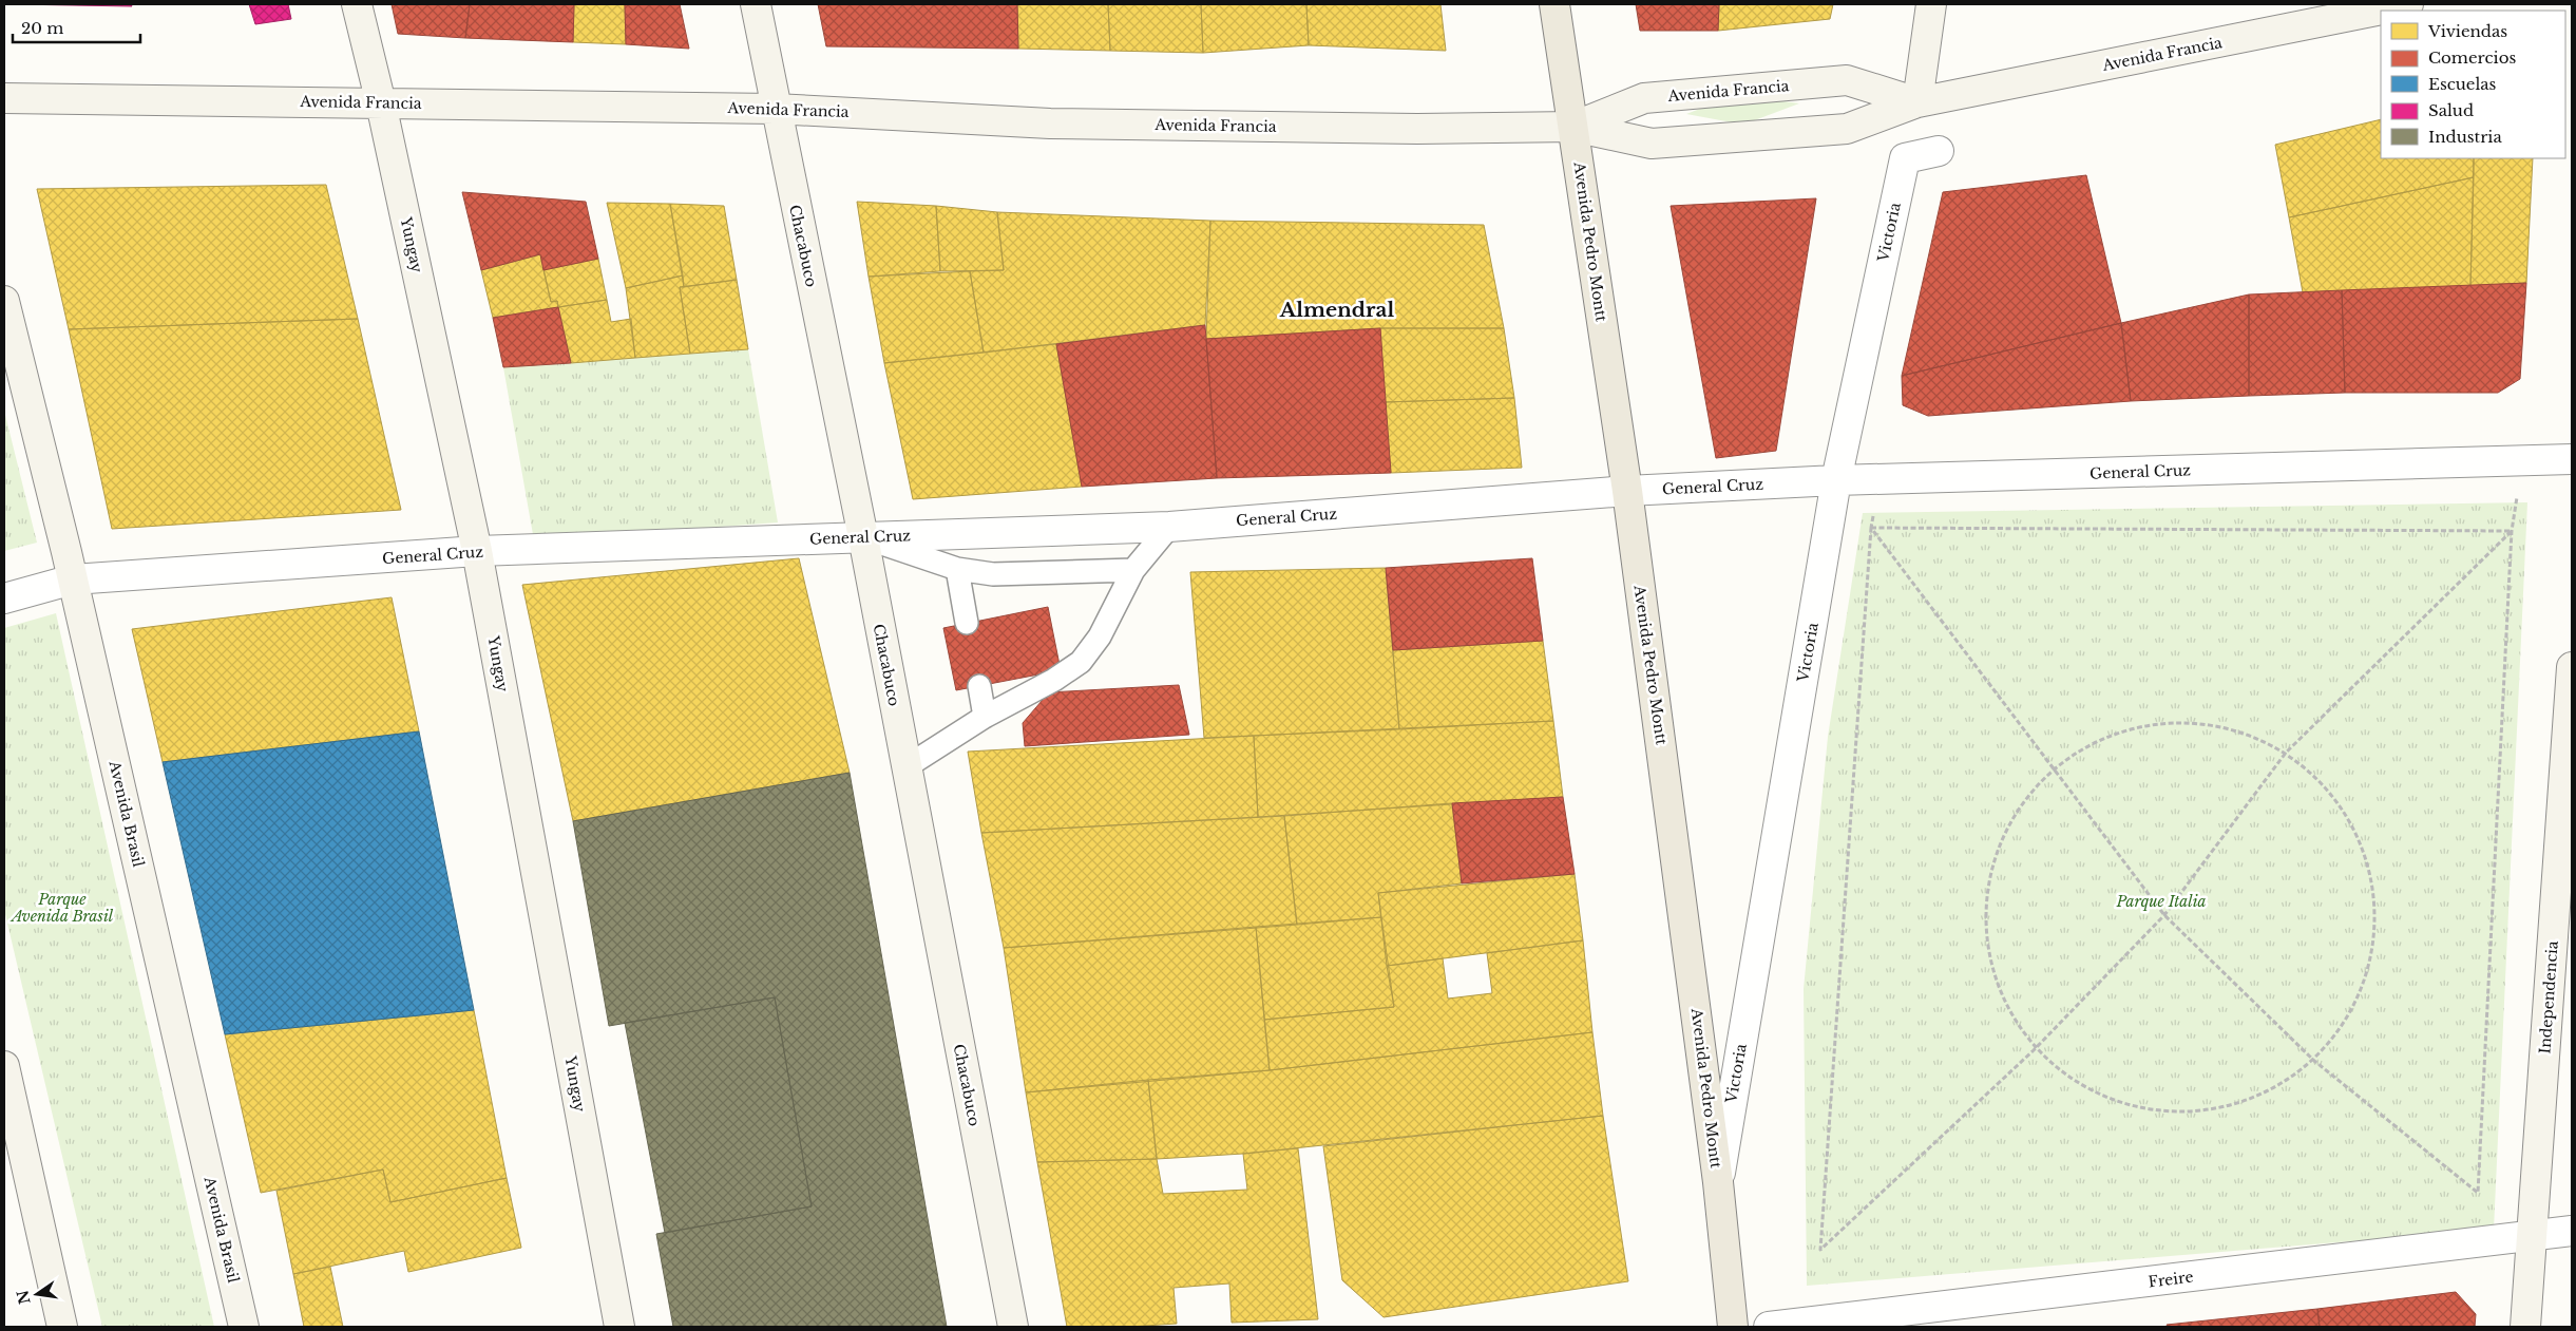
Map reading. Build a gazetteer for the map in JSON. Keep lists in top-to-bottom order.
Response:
{
  "streets": {
    "main road": [
      "Avenida Francia",
      "Avenida Pedro Montt",
      "Yungay",
      "Chacabuco",
      "Avenida Brasil",
      "Independencia"
    ],
    "street": ["Victoria", "General Cruz", "Freire"]
  },
  "crossings": [
    ["Avenida Francia", "Avenida Pedro Montt"],
    ["Avenida Francia", "Yungay"],
    ["Avenida Francia", "Chacabuco"],
    ["Victoria", "Avenida Pedro Montt"],
    ["Victoria", "General Cruz"],
    ["Avenida Pedro Montt", "General Cruz"],
    ["Yungay", "General Cruz"],
    ["Chacabuco", "General Cruz"],
    ["General Cruz", "Avenida Brasil"],
    ["Independencia", "Freire"]
  ],
  "districts": ["Almendral"],
  "parks": ["Parque Avenida Brasil", "Parque Italia"],
  "legend": [
    "Viviendas",
    "Comercios",
    "Escuelas",
    "Salud",
    "Industria"
  ],
  "scale_bar": "20 m",
  "north": "left"
}
